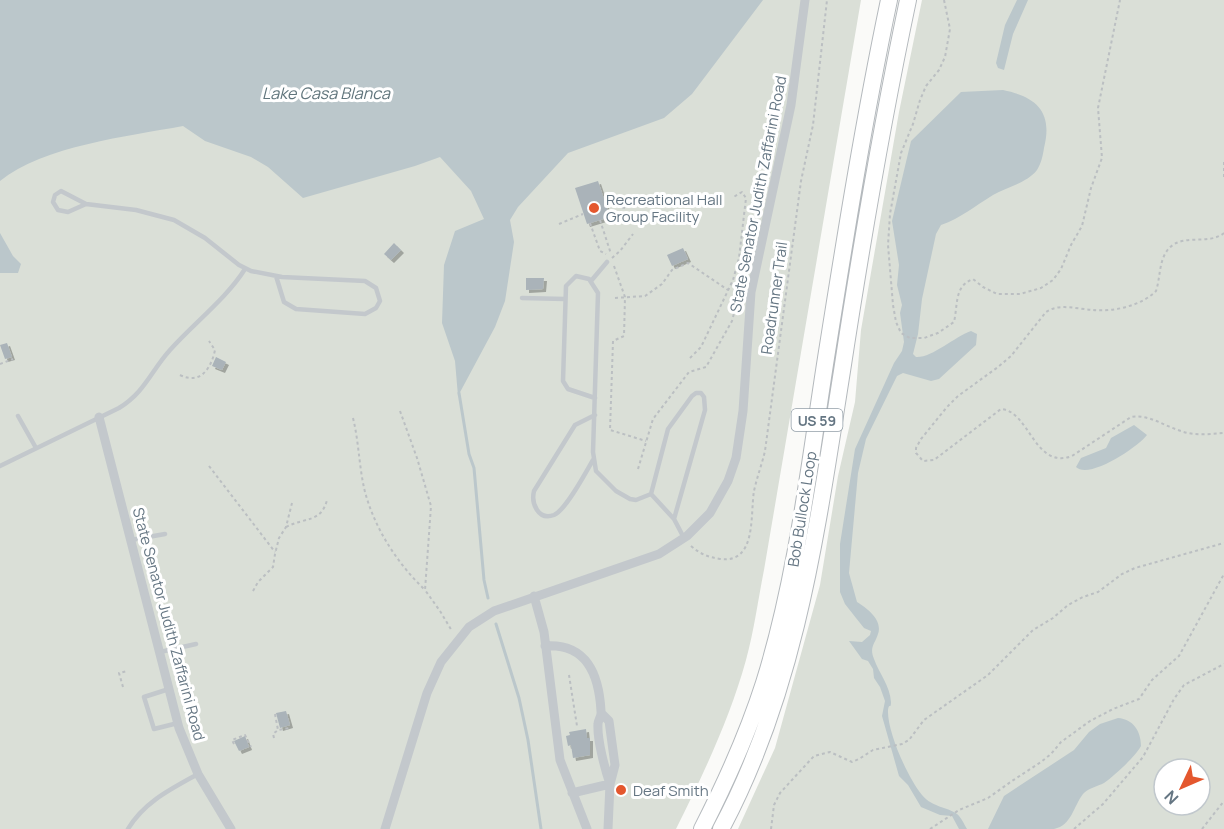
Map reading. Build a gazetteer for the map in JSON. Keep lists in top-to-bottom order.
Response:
{
  "streets": {
    "highway": ["US 59", "Bob Bullock Loop"],
    "street": ["State Senator Judith Zaffarini Road"],
    "path": ["Roadrunner Trail"]
  },
  "crossings": [
    ["State Senator Judith Zaffarini Road", "Roadrunner Trail"]
  ],
  "water": ["Lake Casa Blanca"],
  "places": ["Recreational Hall Group Facility", "Deaf Smith"],
  "north": "bottom left"
}
